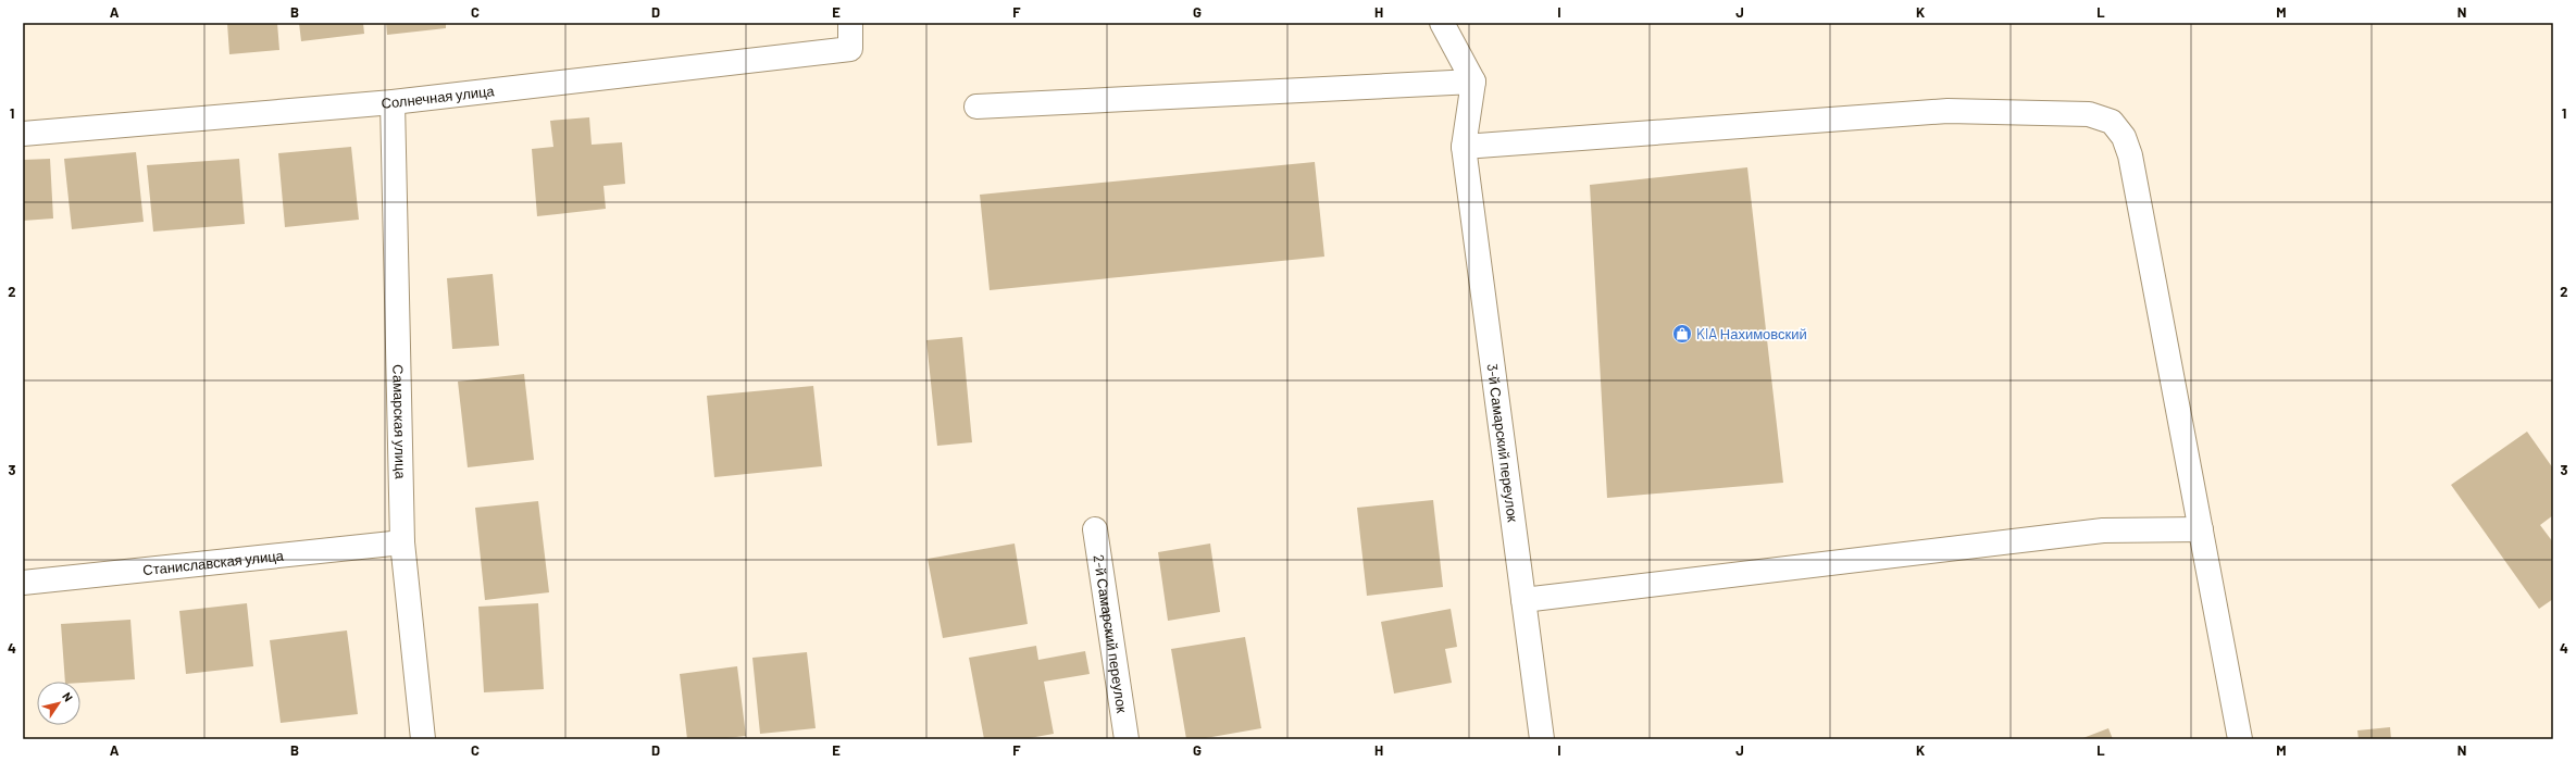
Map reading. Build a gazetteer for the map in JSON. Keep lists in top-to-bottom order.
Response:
{
  "streets": {
    "street": [
      "Солнечная улица",
      "Самарская улица",
      "3-й Самарский переулок",
      "Станиславская улица",
      "2-й Самарский переулок"
    ]
  },
  "crossings": [
    ["Солнечная улица", "Самарская улица"],
    ["Самарская улица", "Станиславская улица"]
  ],
  "places": {
    "shop": ["KIA Нахимовский"]
  },
  "north": "top right",
  "grid": {
    "columns": [
      "A",
      "B",
      "C",
      "D",
      "E",
      "F",
      "G",
      "H",
      "I",
      "J",
      "K",
      "L",
      "M",
      "N"
    ],
    "rows": [
      "1",
      "2",
      "3",
      "4"
    ]
  }
}
